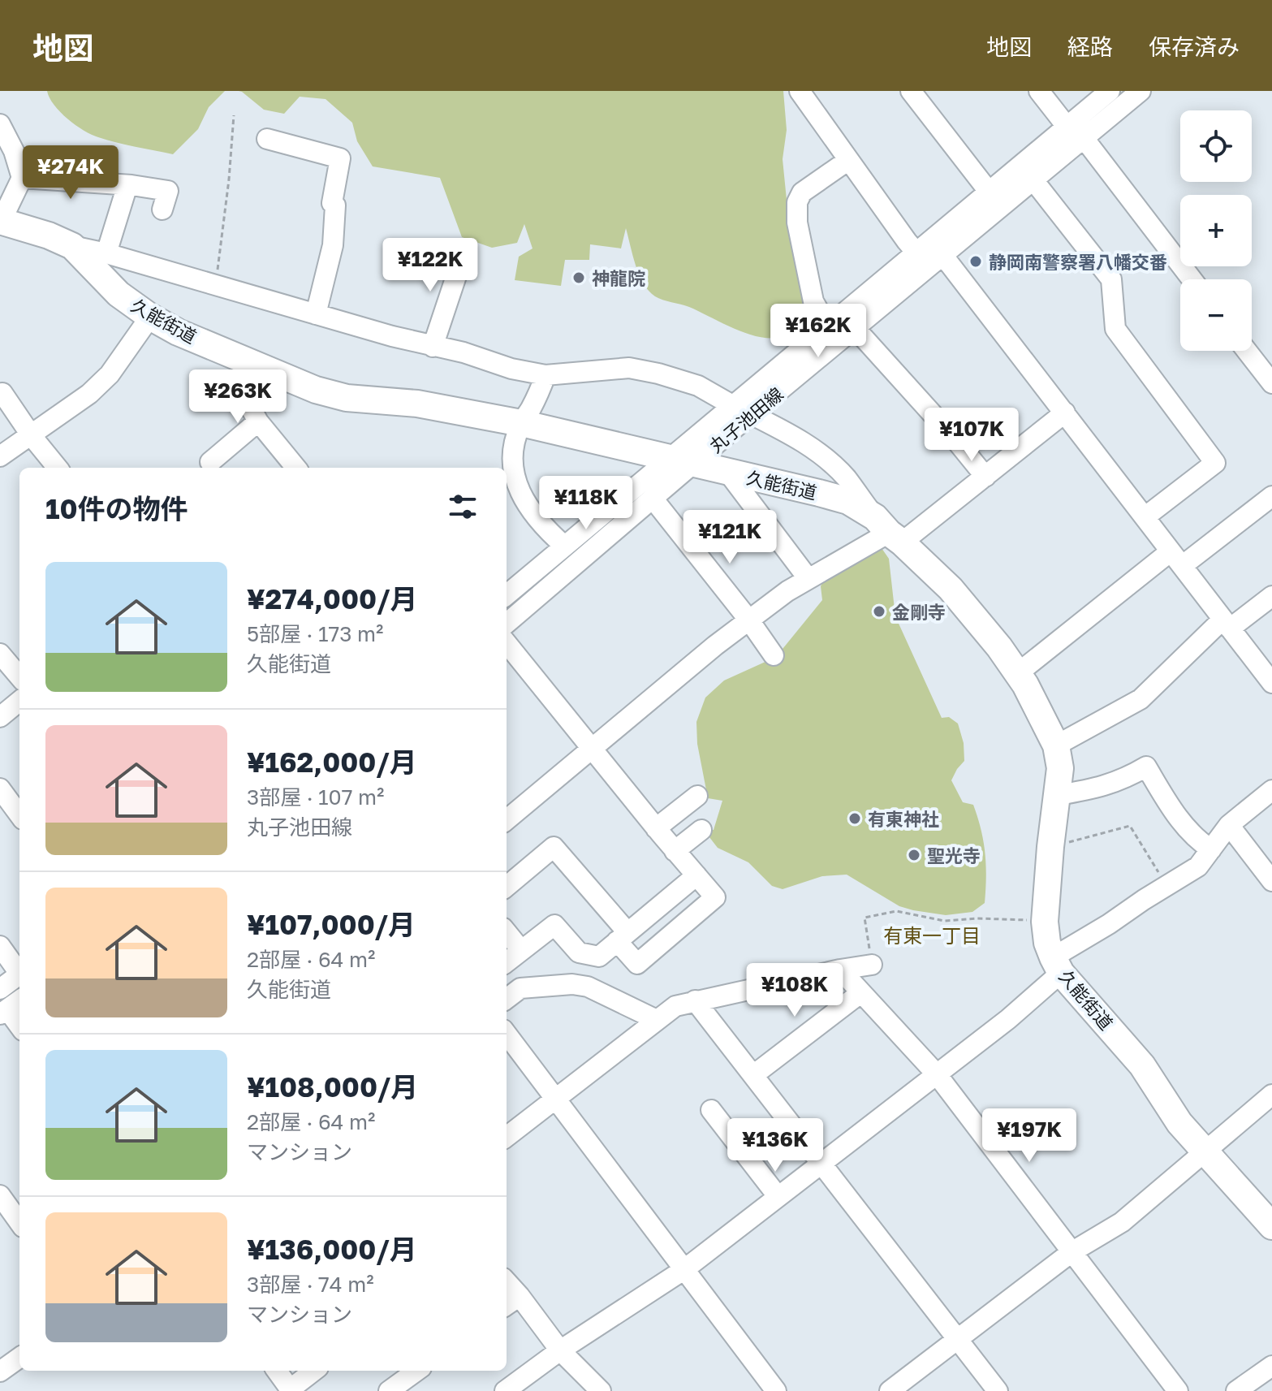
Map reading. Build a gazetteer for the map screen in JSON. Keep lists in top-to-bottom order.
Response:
{
  "streets": {
    "main road": ["久能街道"],
    "street": ["丸子池田線"]
  },
  "crossings": [
    ["久能街道", "丸子池田線"]
  ],
  "districts": ["有東一丁目"],
  "places": [
    "静岡南警察署八幡交番",
    "神龍院",
    "金剛寺",
    "有東神社",
    "聖光寺"
  ],
  "page": {
    "header": "地図",
    "nav": ["地図", "経路", "保存済み"],
    "map_buttons": ["+", "−"],
    "price": [
      "¥274K",
      "¥122K",
      "¥162K",
      "¥263K",
      "¥107K",
      "¥118K",
      "¥121K",
      "¥108K",
      "¥197K",
      "¥136K"
    ],
    "heading": "10件の物件",
    "list": [
      {
        "name": "¥274,000/月",
        "note": "5部屋 · 173 m² · 久能街道"
      },
      {
        "name": "¥162,000/月",
        "note": "3部屋 · 107 m² · 丸子池田線"
      },
      {
        "name": "¥107,000/月",
        "note": "2部屋 · 64 m² · 久能街道"
      },
      {
        "name": "¥108,000/月",
        "note": "2部屋 · 64 m² · マンション"
      },
      {
        "name": "¥136,000/月",
        "note": "3部屋 · 74 m² · マンション"
      }
    ]
  }
}
